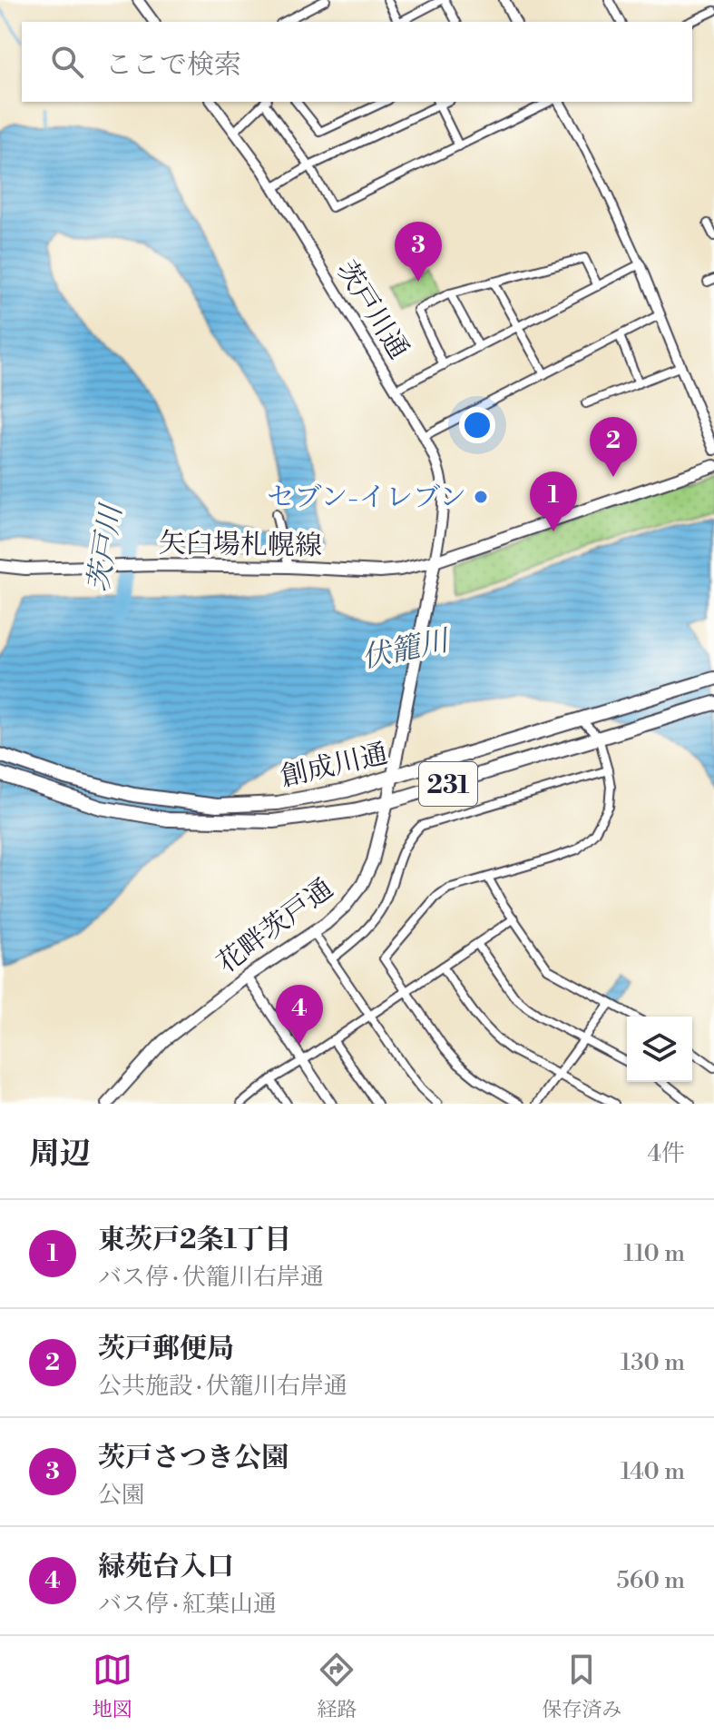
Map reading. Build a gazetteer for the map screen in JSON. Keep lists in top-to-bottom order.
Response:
{
  "streets": {
    "highway": ["創成川通", "231"],
    "main road": ["矢臼場札幌線", "花畔茨戸通"],
    "street": ["茨戸川通"]
  },
  "crossings": [
    ["茨戸川通", "矢臼場札幌線"],
    ["茨戸川通", "花畔茨戸通"],
    ["矢臼場札幌線", "花畔茨戸通"],
    ["創成川通", "花畔茨戸通"]
  ],
  "water": ["茨戸川", "伏籠川"],
  "places": ["セブン-イレブン"],
  "page": {
    "search": "ここで検索",
    "pins": [
      "3",
      "2",
      "1",
      "4"
    ],
    "heading": ["周辺", "4件"],
    "list": [
      {
        "mark": "1",
        "name": "東茨戸2条1丁目",
        "note": "バス停 · 伏籠川右岸通",
        "value": "110 m"
      },
      {
        "mark": "2",
        "name": "茨戸郵便局",
        "note": "公共施設 · 伏籠川右岸通",
        "value": "130 m"
      },
      {
        "mark": "3",
        "name": "茨戸さつき公園",
        "note": "公園",
        "value": "140 m"
      },
      {
        "mark": "4",
        "name": "緑苑台入口",
        "note": "バス停 · 紅葉山通",
        "value": "560 m"
      }
    ],
    "nav": ["地図", "経路", "保存済み"]
  }
}
